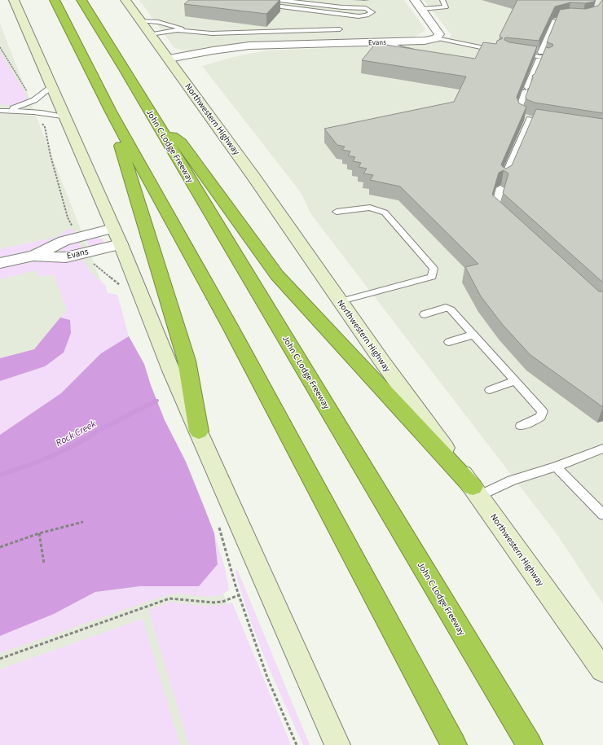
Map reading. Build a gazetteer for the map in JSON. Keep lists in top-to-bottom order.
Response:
{
  "streets": {
    "highway": ["John C Lodge Freeway"],
    "main road": ["Northwestern Highway"],
    "street": ["Evans"]
  },
  "crossings": [
    ["Evans", "Northwestern Highway"]
  ],
  "water": ["Rock Creek"]
}
